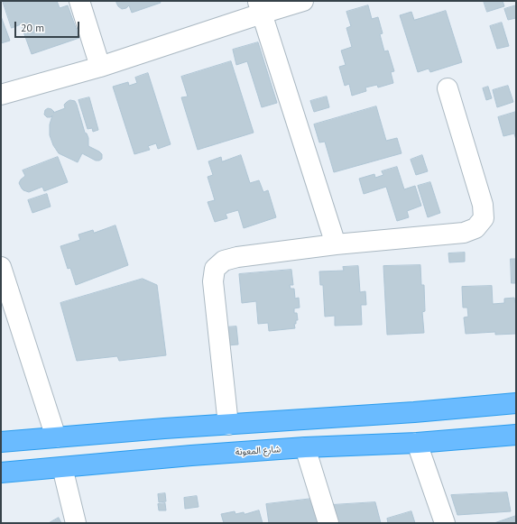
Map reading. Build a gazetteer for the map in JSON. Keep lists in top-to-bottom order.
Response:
{
  "streets": {
    "highway": ["شارع المعونة"]
  },
  "scale_bar": "20 m"
}
